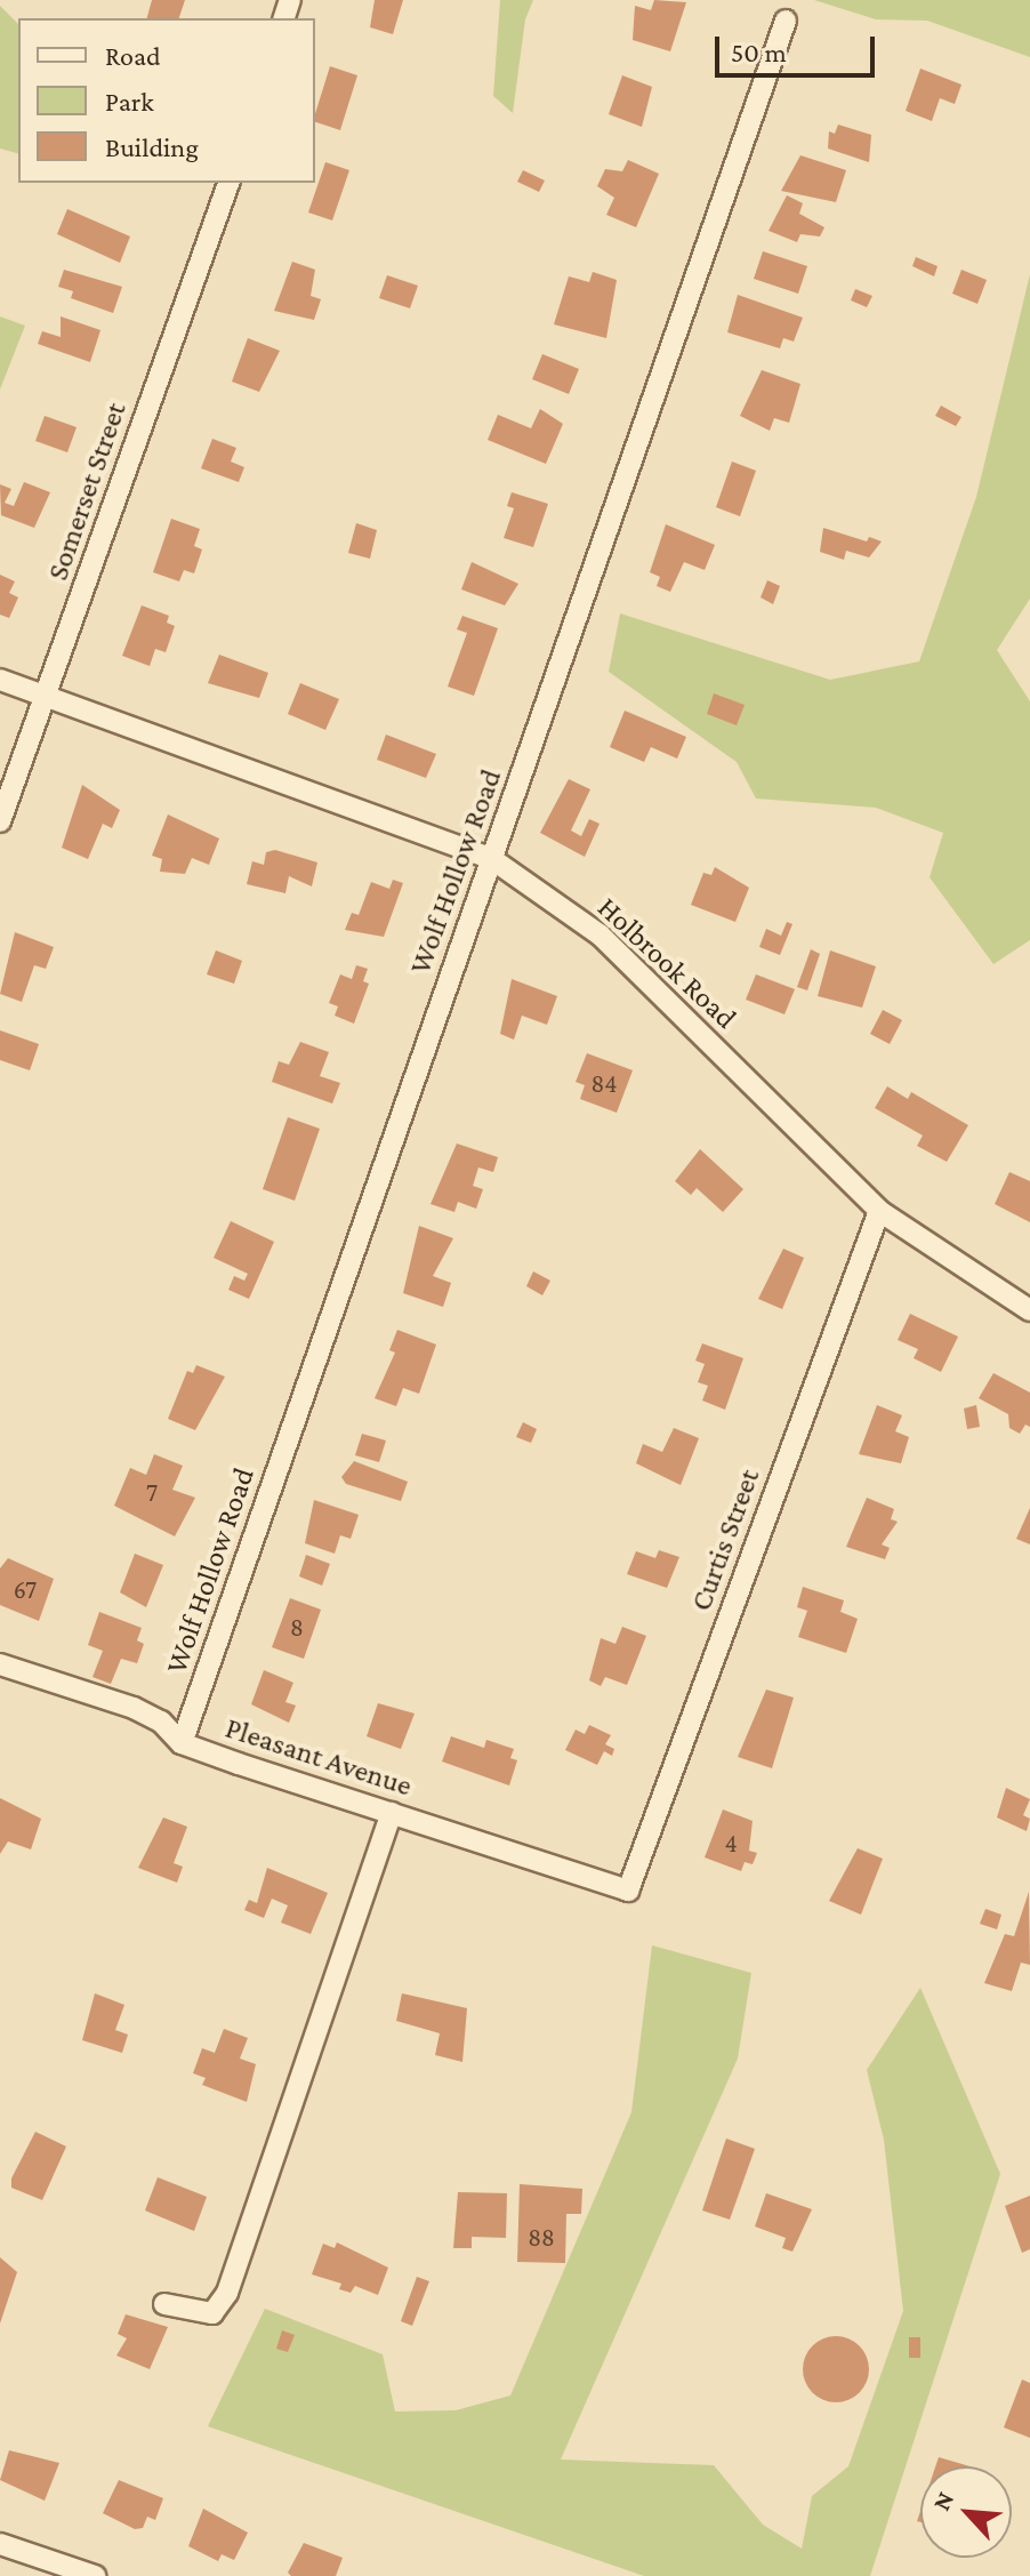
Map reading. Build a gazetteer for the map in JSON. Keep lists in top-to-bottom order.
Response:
{
  "streets": {
    "street": [
      "Somerset Street",
      "Wolf Hollow Road",
      "Holbrook Road",
      "Curtis Street",
      "Pleasant Avenue"
    ]
  },
  "crossings": [
    ["Somerset Street", "Holbrook Road"],
    ["Wolf Hollow Road", "Holbrook Road"],
    ["Wolf Hollow Road", "Pleasant Avenue"],
    ["Holbrook Road", "Curtis Street"],
    ["Curtis Street", "Pleasant Avenue"]
  ],
  "house_numbers": [
    "84",
    "7",
    "67",
    "8",
    "4",
    "88"
  ],
  "legend": ["Road", "Park", "Building"],
  "scale_bar": "50 m",
  "north": "top left"
}
